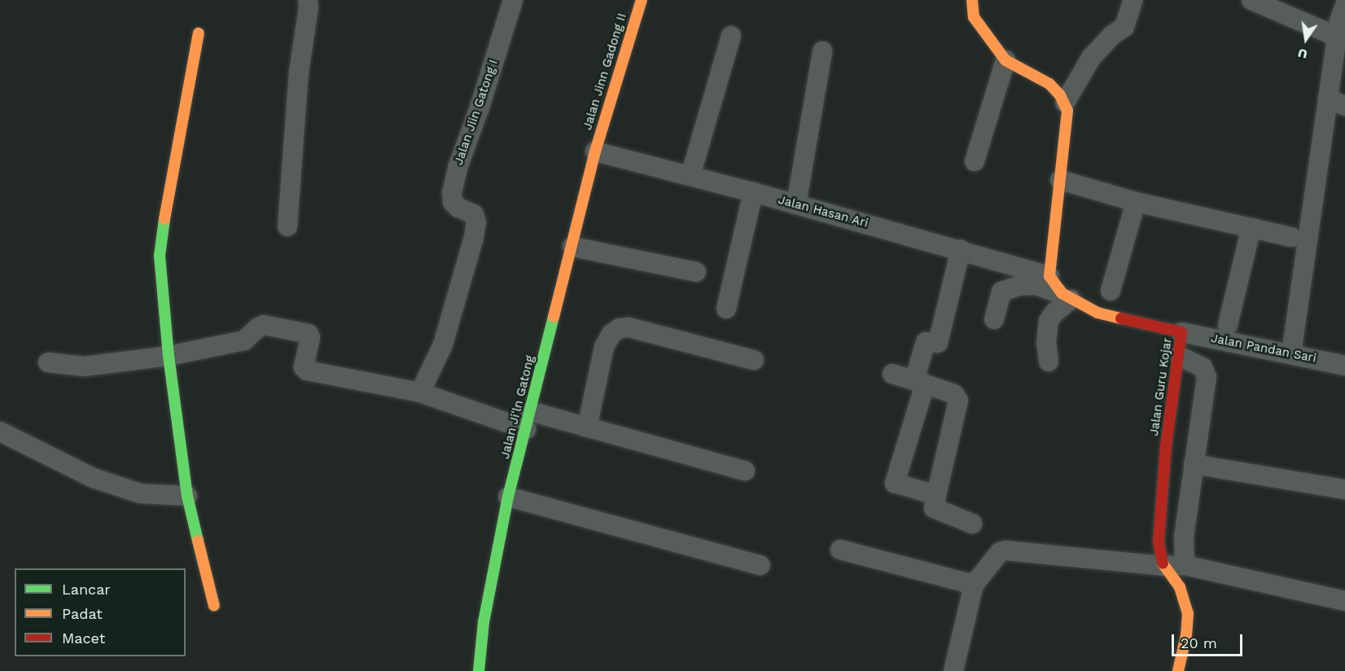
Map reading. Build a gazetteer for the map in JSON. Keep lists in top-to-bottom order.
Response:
{
  "streets": {
    "street": [
      "Jalan Jinn Gadong II",
      "Jalan Jiin Gatong I",
      "Jalan Hasan Ari",
      "Jalan Pandan Sari",
      "Jalan Guru Kojar",
      "Jalan Ji'ln Gatong"
    ]
  },
  "crossings": [
    ["Jalan Jinn Gadong II", "Jalan Hasan Ari"],
    ["Jalan Jinn Gadong II", "Jalan Ji'ln Gatong"],
    ["Jalan Hasan Ari", "Jalan Guru Kojar"],
    ["Jalan Hasan Ari", "Jalan Ji'ln Gatong"],
    ["Jalan Pandan Sari", "Jalan Guru Kojar"]
  ],
  "legend": ["Lancar", "Padat", "Macet"],
  "scale_bar": "20 m",
  "north": "bottom"
}
